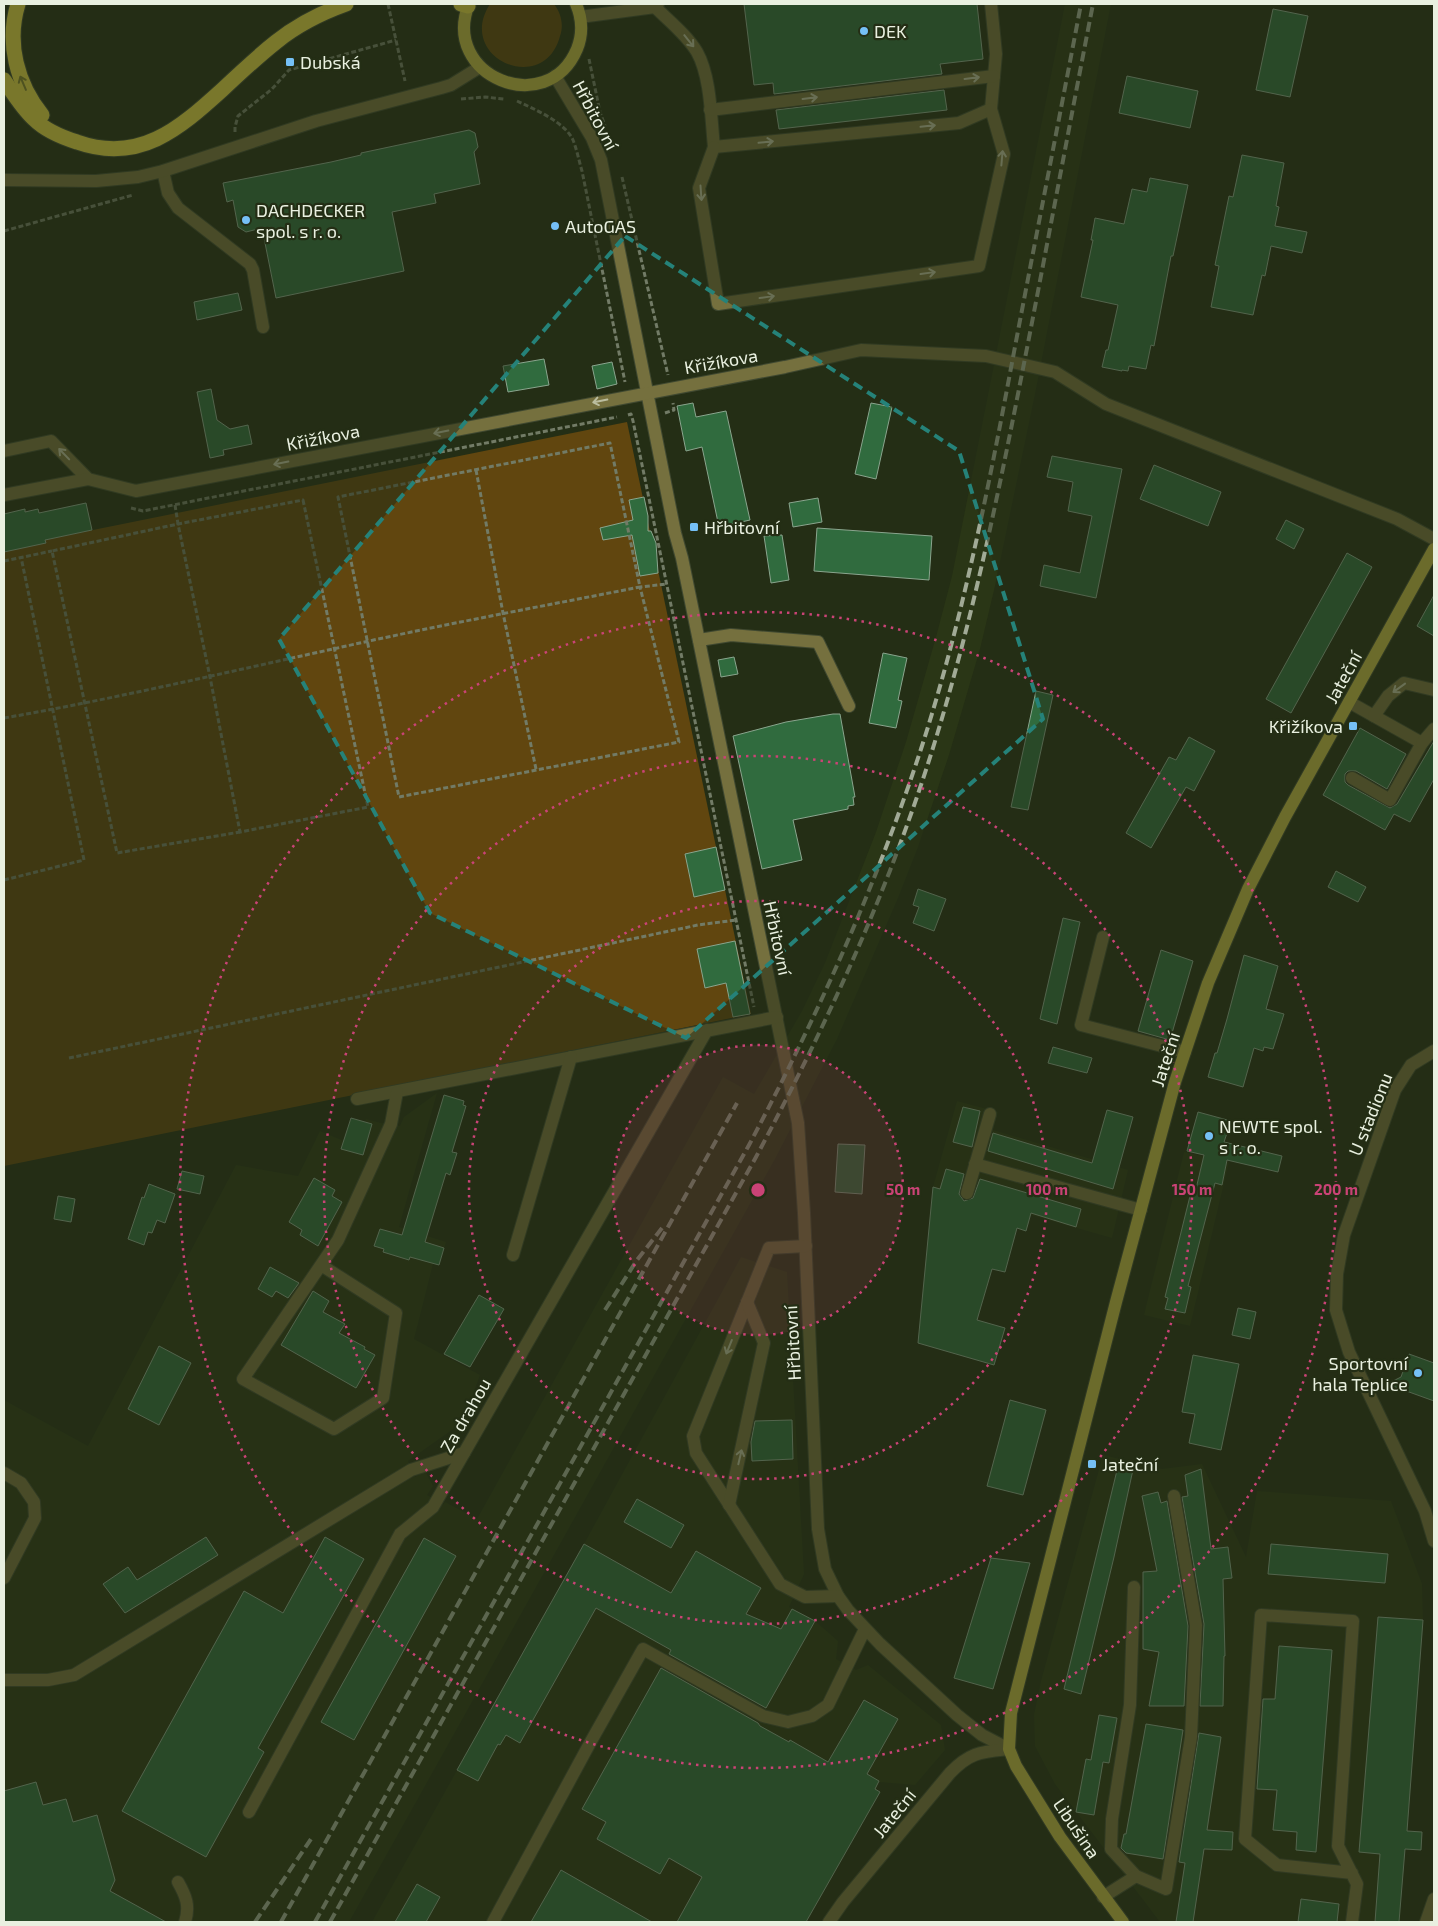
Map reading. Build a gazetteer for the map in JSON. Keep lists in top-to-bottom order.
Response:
{
  "streets": {
    "main road": ["Hřbitovní", "Jateční", "Libušina"],
    "street": ["Křižíkova", "U stadionu", "Za drahou"]
  },
  "crossings": [
    ["Hřbitovní", "Křižíkova"],
    ["Hřbitovní", "Jateční"],
    ["Hřbitovní", "Libušina"],
    ["Jateční", "Libušina"]
  ],
  "one_way": ["Křižíkova"],
  "places": {
    "other": [
      "DEK",
      "DACHDECKER spol. s r. o.",
      "AutoGAS",
      "NEWTE spol. s r. o.",
      "Sportovní hala Teplice"
    ],
    "transit": [
      "Dubská",
      "Hřbitovní",
      "Křižíkova",
      "Jateční"
    ]
  },
  "rings": [
    "50 m",
    "100 m",
    "150 m",
    "200 m"
  ]
}
